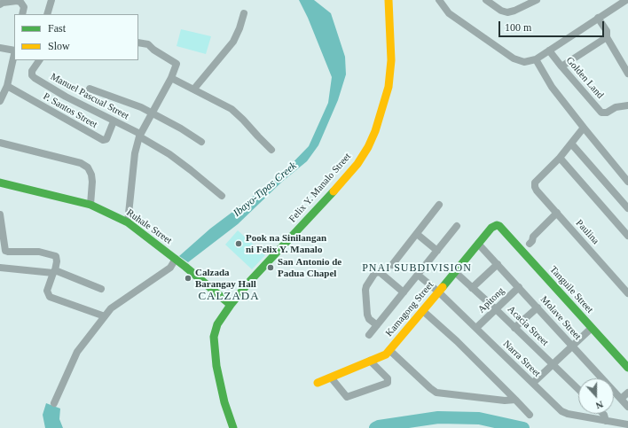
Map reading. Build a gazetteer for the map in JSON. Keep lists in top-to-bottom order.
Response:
{
  "streets": {
    "street": [
      "Golden Land",
      "Manuel Pascual Street",
      "P. Santos Street",
      "Felix Y. Manalo Street",
      "Ruhale Street",
      "Paulina",
      "Tanguile Street",
      "Apitong",
      "Kamagong Street",
      "Molave Street",
      "Acacia Street",
      "Narra Street"
    ]
  },
  "crossings": [
    ["Manuel Pascual Street", "P. Santos Street"],
    ["Felix Y. Manalo Street", "Ruhale Street"],
    ["Tanguile Street", "Kamagong Street"],
    ["Apitong", "Molave Street"],
    ["Apitong", "Acacia Street"],
    ["Apitong", "Narra Street"],
    ["Kamagong Street", "Molave Street"],
    ["Kamagong Street", "Acacia Street"],
    ["Kamagong Street", "Narra Street"]
  ],
  "districts": ["PNAI SUBDIVISION", "CALZADA"],
  "water": ["Ibayo-Tipas Creek"],
  "places": ["Pook na Sinilangan ni Felix Y. Manalo", "San Antonio de Padua Chapel", "Calzada Barangay Hall"],
  "legend": ["Fast", "Slow"],
  "scale_bar": "100 m",
  "north": "bottom"
}
